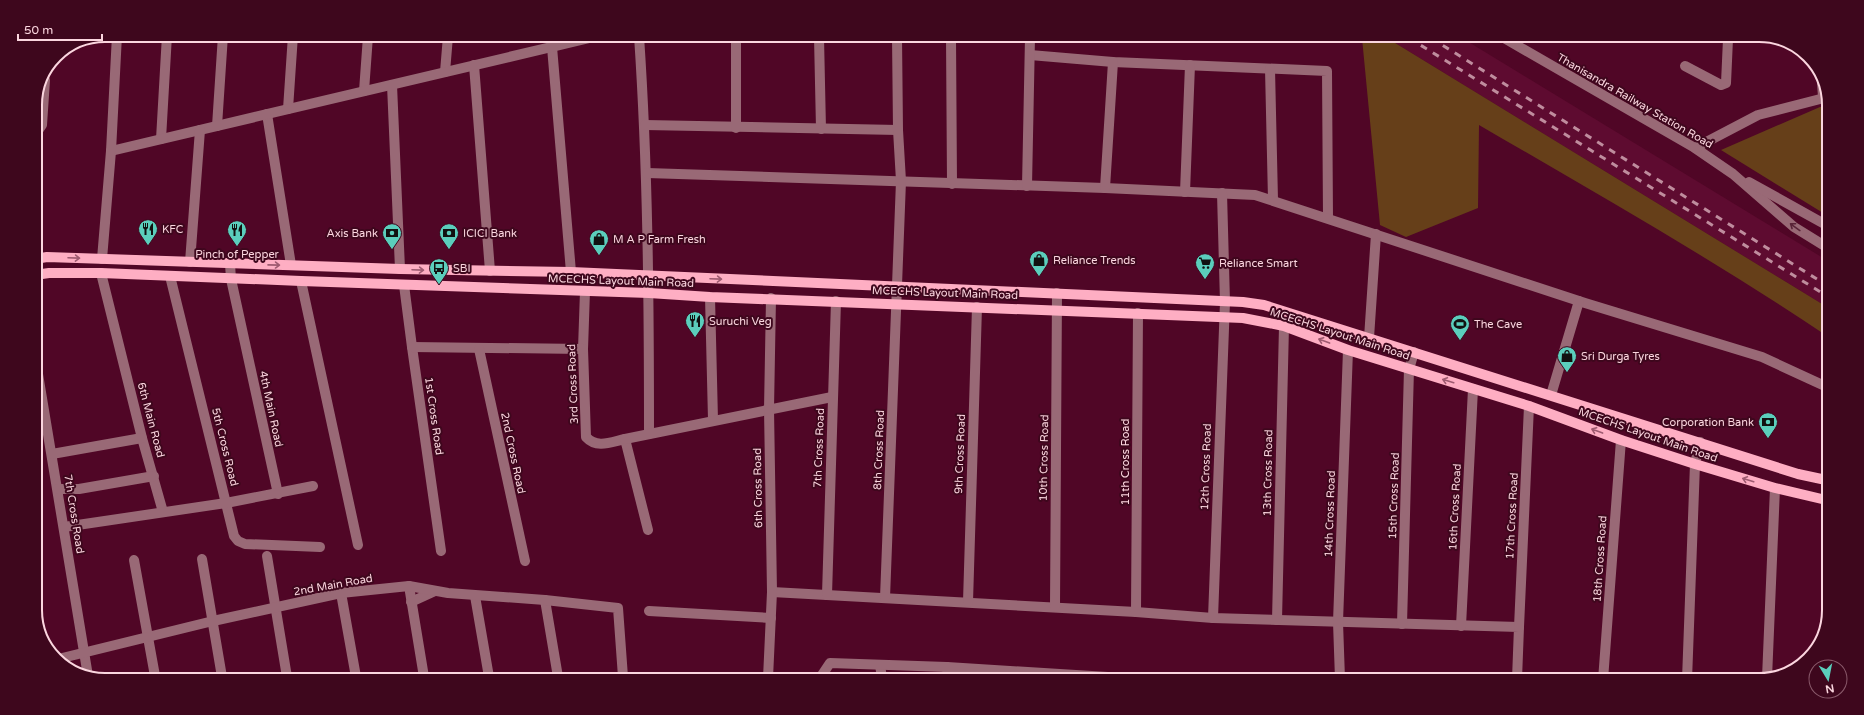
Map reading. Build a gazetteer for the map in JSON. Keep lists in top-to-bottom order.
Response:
{
  "streets": {
    "main road": ["MCECHS Layout Main Road"],
    "street": [
      "Thanisandra Railway Station Road",
      "3rd Cross Road",
      "4th Main Road",
      "1st Cross Road",
      "6th Main Road",
      "5th Cross Road",
      "7th Cross Road",
      "8th Cross Road",
      "2nd Cross Road",
      "9th Cross Road",
      "10th Cross Road",
      "11th Cross Road",
      "12th Cross Road",
      "13th Cross Road",
      "6th Cross Road",
      "15th Cross Road",
      "16th Cross Road",
      "14th Cross Road",
      "17th Cross Road",
      "18th Cross Road",
      "2nd Main Road"
    ]
  },
  "crossings": [
    ["MCECHS Layout Main Road", "3rd Cross Road"],
    ["MCECHS Layout Main Road", "4th Main Road"],
    ["MCECHS Layout Main Road", "1st Cross Road"],
    ["MCECHS Layout Main Road", "6th Main Road"],
    ["MCECHS Layout Main Road", "5th Cross Road"],
    ["MCECHS Layout Main Road", "7th Cross Road"],
    ["MCECHS Layout Main Road", "8th Cross Road"],
    ["MCECHS Layout Main Road", "9th Cross Road"],
    ["MCECHS Layout Main Road", "10th Cross Road"],
    ["MCECHS Layout Main Road", "11th Cross Road"],
    ["MCECHS Layout Main Road", "12th Cross Road"],
    ["MCECHS Layout Main Road", "13th Cross Road"],
    ["MCECHS Layout Main Road", "6th Cross Road"],
    ["MCECHS Layout Main Road", "15th Cross Road"],
    ["MCECHS Layout Main Road", "16th Cross Road"],
    ["MCECHS Layout Main Road", "14th Cross Road"],
    ["MCECHS Layout Main Road", "17th Cross Road"],
    ["MCECHS Layout Main Road", "18th Cross Road"],
    ["7th Cross Road", "2nd Main Road"]
  ],
  "places": {
    "restaurant": ["KFC", "Pinch of Pepper", "Suruchi Veg"],
    "bank": ["Axis Bank", "ICICI Bank", "Corporation Bank"],
    "shop": ["M A P Farm Fresh", "Reliance Trends", "Sri Durga Tyres"],
    "supermarket": ["Reliance Smart"],
    "bus stop": ["SBI"],
    "sports": ["The Cave"]
  },
  "scale_bar": "50 m",
  "north": "bottom"
}
